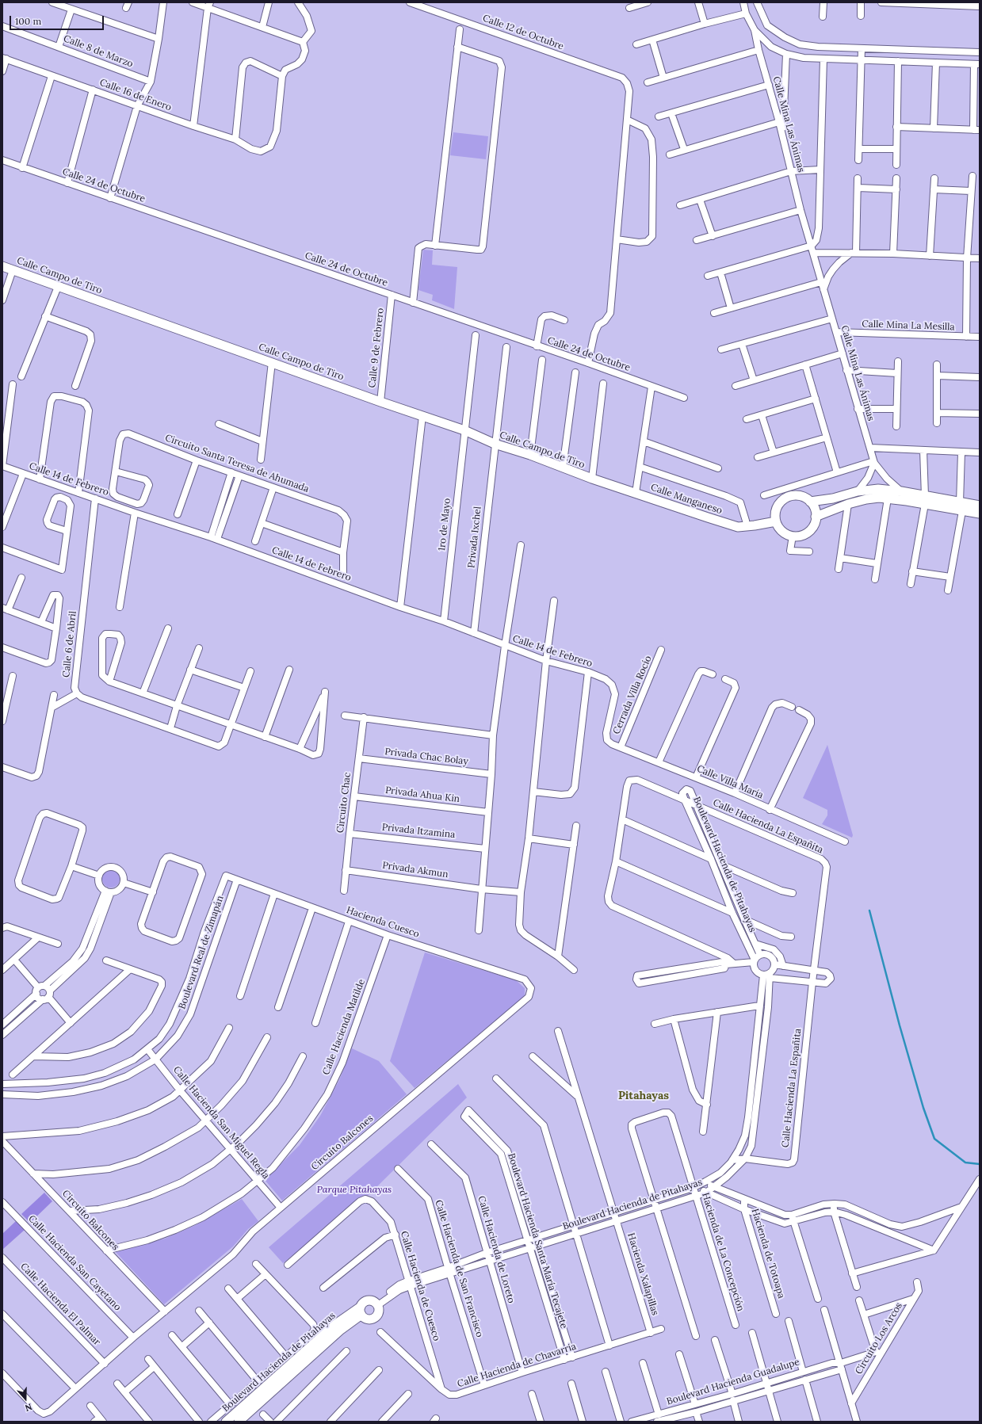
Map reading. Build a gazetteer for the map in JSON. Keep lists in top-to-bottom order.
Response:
{
  "streets": {
    "street": [
      "Calle 12 de Octubre",
      "Calle 8 de Marzo",
      "Calle 16 de Enero",
      "Calle Mina Las Ánimas",
      "Calle 24 de Octubre",
      "Calle Campo de Tiro",
      "Calle Mina La Mesilla",
      "Calle 9 de Febrero",
      "Circuito Santa Teresa de Ahumada",
      "Calle 14 de Febrero",
      "Calle Manganeso",
      "1ro de Mayo",
      "Privada Ixchel",
      "Calle 6 de Abril",
      "Cerrada Villa Rocío",
      "Privada Chac Bolay",
      "Calle Villa María",
      "Privada Ahua Kin",
      "Circuito Chac",
      "Calle Hacienda La Españita",
      "Privada Itzamina",
      "Boulevard Hacienda de Pitahayas",
      "Privada Akmun",
      "Hacienda Cuesco",
      "Boulevard Real de Zimapán",
      "Calle Hacienda Matilde",
      "Calle Hacienda San Miguel Regla",
      "Circuito Balcones",
      "Boulevard Hacienda Santa María Tecajete",
      "Calle Hacienda de Loreto",
      "Hacienda de La Concepción",
      "Hacienda de Totoapa",
      "Calle Hacienda San Cayetano",
      "Calle Hacienda de San Francisco",
      "Hacienda Xalapillas",
      "Calle Hacienda de Cuesco",
      "Calle Hacienda El Palmar",
      "Circuito Los Arcos",
      "Calle Hacienda de Chavarría",
      "Boulevard Hacienda Guadalupe"
    ]
  },
  "crossings": [
    ["Calle Mina Las Ánimas", "Calle Mina La Mesilla"],
    ["Calle 24 de Octubre", "Calle 9 de Febrero"],
    ["Calle Campo de Tiro", "Calle 9 de Febrero"],
    ["Calle Campo de Tiro", "Calle Manganeso"],
    ["Calle Campo de Tiro", "1ro de Mayo"],
    ["Calle Campo de Tiro", "Privada Ixchel"],
    ["Calle 14 de Febrero", "1ro de Mayo"],
    ["Calle 14 de Febrero", "Privada Ixchel"],
    ["Calle 14 de Febrero", "Calle 6 de Abril"],
    ["Calle 14 de Febrero", "Calle Villa María"],
    ["Cerrada Villa Rocío", "Calle Villa María"],
    ["Privada Chac Bolay", "Circuito Chac"],
    ["Privada Ahua Kin", "Circuito Chac"],
    ["Circuito Chac", "Privada Itzamina"],
    ["Circuito Chac", "Privada Akmun"],
    ["Calle Hacienda La Españita", "Boulevard Hacienda de Pitahayas"],
    ["Boulevard Hacienda de Pitahayas", "Boulevard Hacienda Santa María Tecajete"],
    ["Boulevard Hacienda de Pitahayas", "Calle Hacienda de Loreto"],
    ["Boulevard Hacienda de Pitahayas", "Hacienda de La Concepción"],
    ["Boulevard Hacienda de Pitahayas", "Calle Hacienda de San Francisco"],
    ["Boulevard Hacienda de Pitahayas", "Hacienda Xalapillas"],
    ["Boulevard Hacienda de Pitahayas", "Calle Hacienda de Cuesco"],
    ["Hacienda Cuesco", "Boulevard Real de Zimapán"],
    ["Hacienda Cuesco", "Calle Hacienda Matilde"],
    ["Hacienda Cuesco", "Circuito Balcones"],
    ["Boulevard Real de Zimapán", "Calle Hacienda San Miguel Regla"],
    ["Calle Hacienda Matilde", "Calle Hacienda San Miguel Regla"],
    ["Calle Hacienda Matilde", "Circuito Balcones"],
    ["Calle Hacienda San Miguel Regla", "Circuito Balcones"],
    ["Circuito Balcones", "Calle Hacienda San Cayetano"],
    ["Circuito Balcones", "Calle Hacienda El Palmar"],
    ["Boulevard Hacienda Santa María Tecajete", "Calle Hacienda de Chavarría"],
    ["Calle Hacienda de Loreto", "Calle Hacienda de Chavarría"],
    ["Calle Hacienda de San Francisco", "Calle Hacienda de Chavarría"],
    ["Hacienda Xalapillas", "Calle Hacienda de Chavarría"],
    ["Calle Hacienda de Cuesco", "Calle Hacienda de Chavarría"]
  ],
  "districts": ["Pitahayas"],
  "parks": ["Parque Pitahayas"],
  "scale_bar": "100 m",
  "north": "bottom"
}
